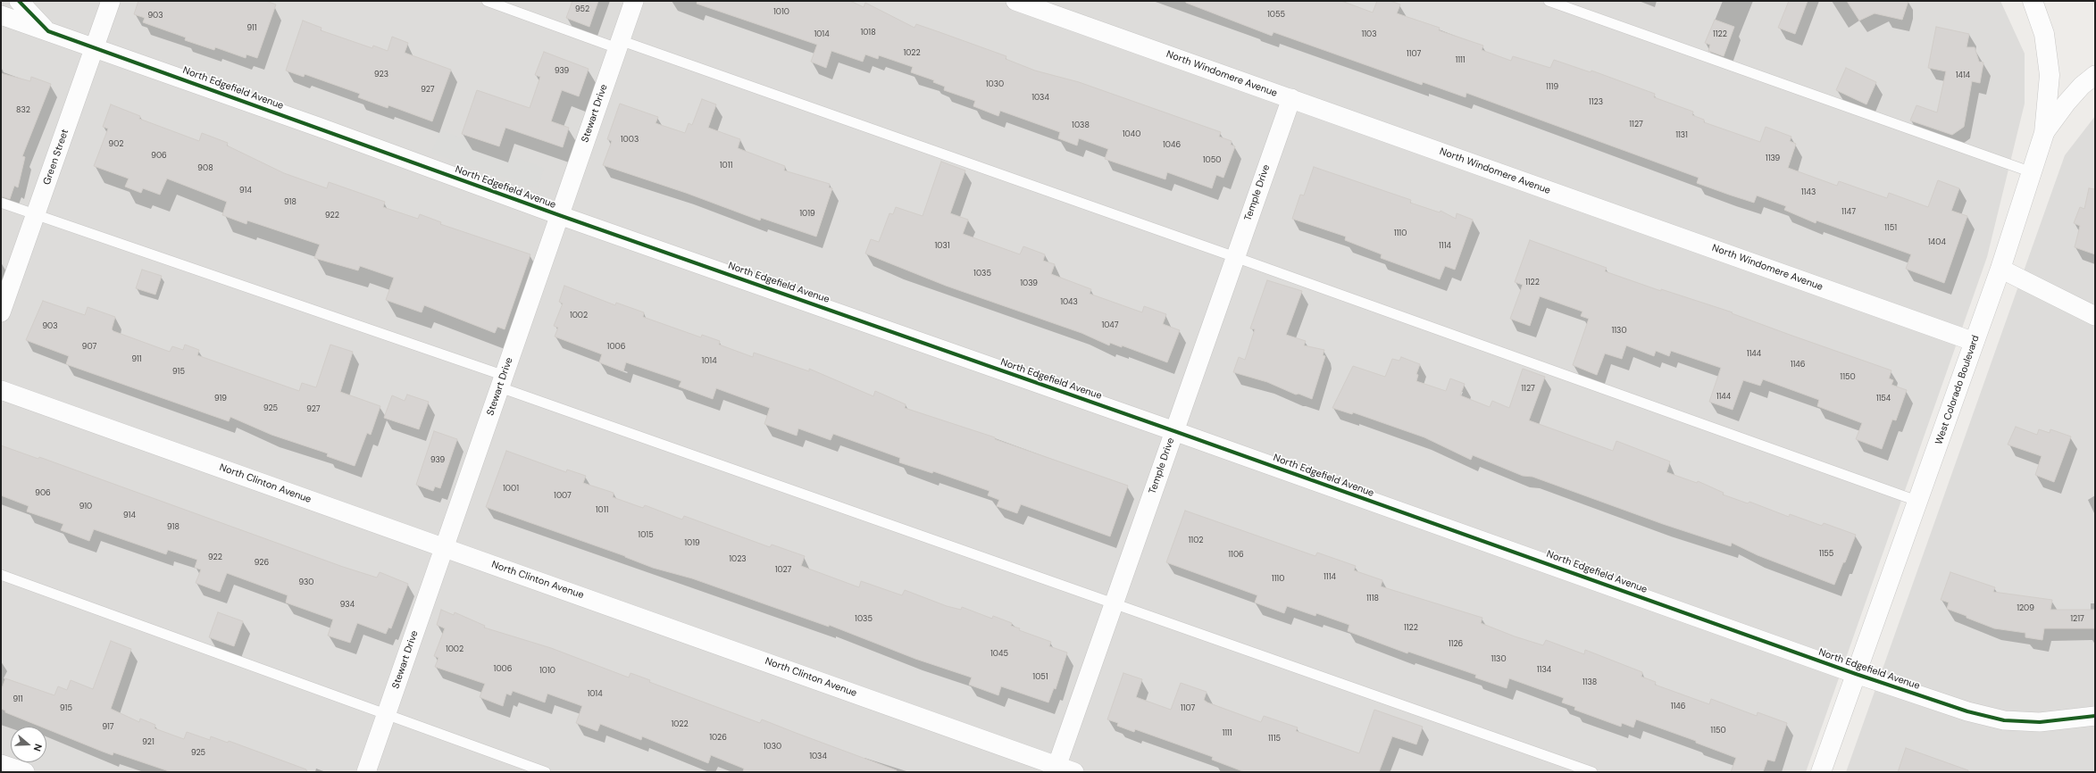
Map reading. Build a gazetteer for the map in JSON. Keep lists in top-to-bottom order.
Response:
{
  "streets": {
    "street": [
      "North Windomere Avenue",
      "North Edgefield Avenue",
      "Stewart Drive",
      "Green Street",
      "Temple Drive",
      "West Colorado Boulevard",
      "North Clinton Avenue"
    ]
  },
  "crossings": [
    ["North Windomere Avenue", "Temple Drive"],
    ["North Windomere Avenue", "West Colorado Boulevard"],
    ["North Edgefield Avenue", "Stewart Drive"],
    ["North Edgefield Avenue", "Green Street"],
    ["North Edgefield Avenue", "Temple Drive"],
    ["North Edgefield Avenue", "West Colorado Boulevard"],
    ["Stewart Drive", "North Clinton Avenue"],
    ["Temple Drive", "North Clinton Avenue"]
  ],
  "house_numbers": [
    "952",
    "1010",
    "1055",
    "903",
    "911",
    "1018",
    "1014",
    "1103",
    "1122",
    "1022",
    "1107",
    "1111",
    "939",
    "923",
    "1414",
    "1030",
    "1119",
    "927",
    "1034",
    "1123",
    "832",
    "1127",
    "1038",
    "1040",
    "1131",
    "1003",
    "902",
    "1046",
    "906",
    "1139",
    "1050",
    "1011",
    "908",
    "914",
    "1143",
    "918",
    "1147",
    "1019",
    "922",
    "1151",
    "1110",
    "1404",
    "1031",
    "1114",
    "1035",
    "1122",
    "1039",
    "1043",
    "1002",
    "1047",
    "903",
    "1130",
    "907",
    "1006",
    "1144",
    "911",
    "1014",
    "1146",
    "915",
    "1150",
    "1127",
    "1144",
    "919",
    "1154",
    "925",
    "927",
    "939",
    "1001",
    "906",
    "1007",
    "910",
    "1011",
    "914",
    "918",
    "1015",
    "1102",
    "1019",
    "1155",
    "1106",
    "922",
    "1023",
    "926",
    "1027",
    "1114",
    "1110",
    "930",
    "1118",
    "934",
    "1209",
    "1035",
    "1217",
    "1122",
    "1126",
    "1002",
    "1045",
    "1130",
    "1006",
    "1134",
    "1010",
    "1051",
    "1138",
    "1014",
    "911",
    "1146",
    "915",
    "1107",
    "1022",
    "917",
    "1150",
    "1111",
    "1026",
    "1115",
    "921",
    "1030",
    "925",
    "1034"
  ],
  "north": "right"
}
